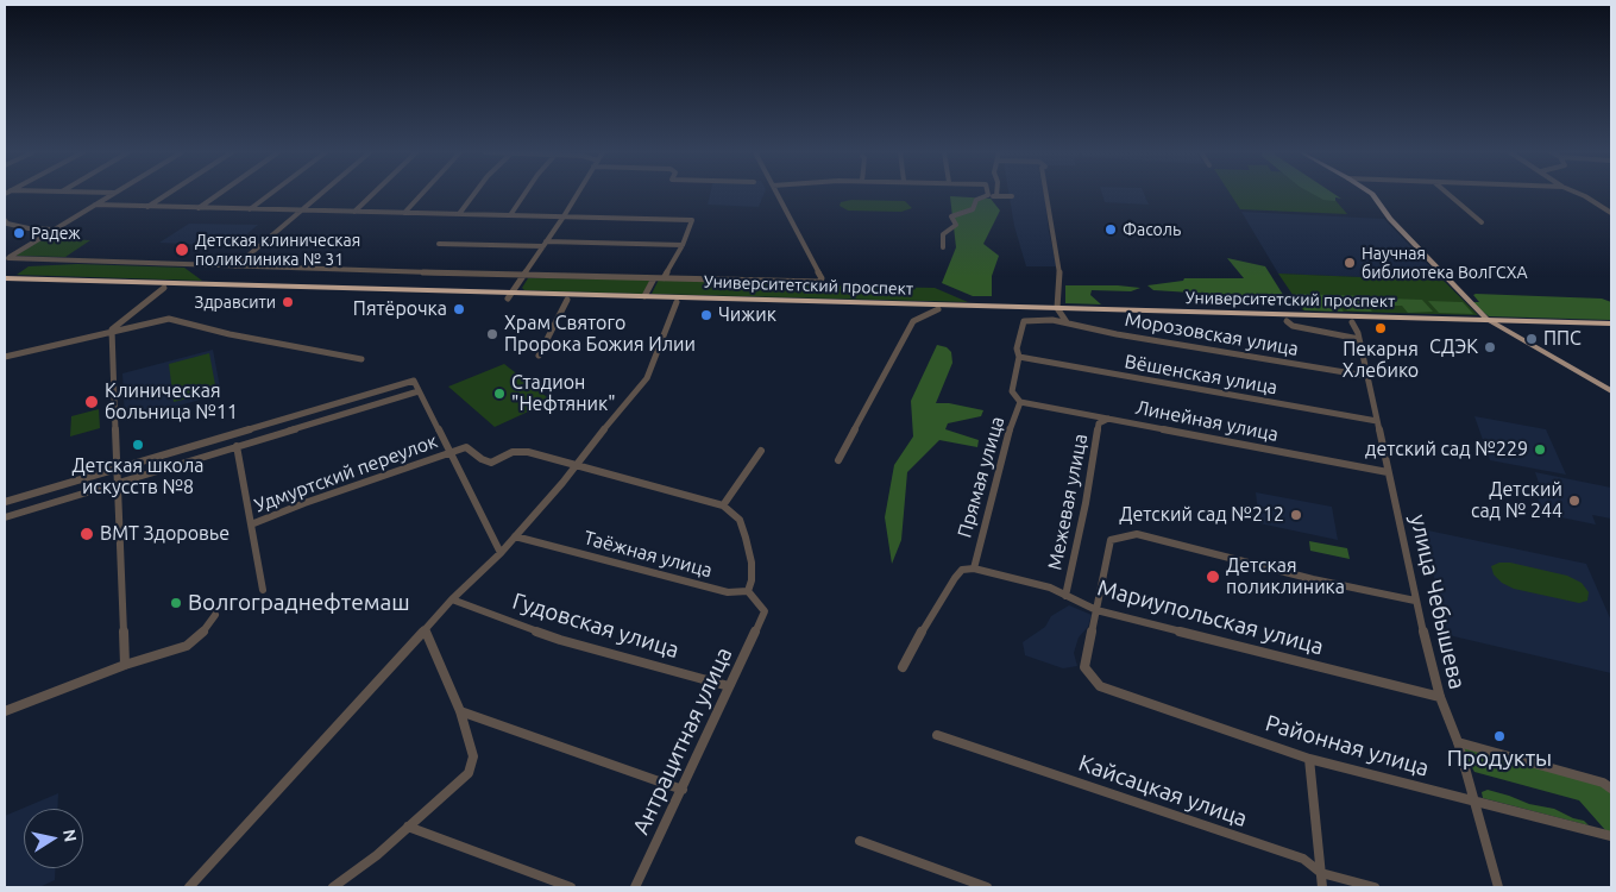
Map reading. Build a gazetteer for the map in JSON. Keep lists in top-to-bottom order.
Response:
{
  "streets": {
    "highway": ["Университетский проспект"],
    "street": [
      "Морозовская улица",
      "Вёшенская улица",
      "Линейная улица",
      "Удмуртский переулок",
      "Прямая улица",
      "Межевая улица",
      "Таёжная улица",
      "улица Чебышева",
      "Мариупольская улица",
      "Гудовская улица",
      "Антрацитная улица",
      "Районная улица",
      "Кайсацкая улица"
    ]
  },
  "crossings": [
    ["Университетский проспект", "Морозовская улица"],
    ["Университетский проспект", "Прямая улица"],
    ["Университетский проспект", "улица Чебышева"],
    ["Морозовская улица", "Прямая улица"],
    ["Морозовская улица", "улица Чебышева"],
    ["Вёшенская улица", "Прямая улица"],
    ["Вёшенская улица", "улица Чебышева"],
    ["Линейная улица", "Прямая улица"],
    ["Линейная улица", "Межевая улица"],
    ["Линейная улица", "улица Чебышева"],
    ["Прямая улица", "Мариупольская улица"],
    ["Межевая улица", "Мариупольская улица"],
    ["Таёжная улица", "Антрацитная улица"],
    ["улица Чебышева", "Мариупольская улица"],
    ["улица Чебышева", "Районная улица"],
    ["Мариупольская улица", "Районная улица"],
    ["Гудовская улица", "Антрацитная улица"]
  ],
  "places": [
    "Фасоль",
    "Радеж",
    "Детская клиническая поликлиника № 31",
    "Научная библиотека ВолГСХА",
    "Здравсити",
    "Пятёрочка",
    "Чижик",
    "Пекарня Хлебико",
    "Храм Святого Пророка Божия Илии",
    "ППС",
    "СДЭК",
    "Стадион \"Нефтяник\"",
    "Клиническая больница №11",
    "Детская школа искусств №8",
    "детский сад №229",
    "Детский сад № 244",
    "Детский сад №212",
    "ВМТ Здоровье",
    "Детская поликлиника",
    "Волгограднефтемаш",
    "Продукты"
  ],
  "north": "right"
}
